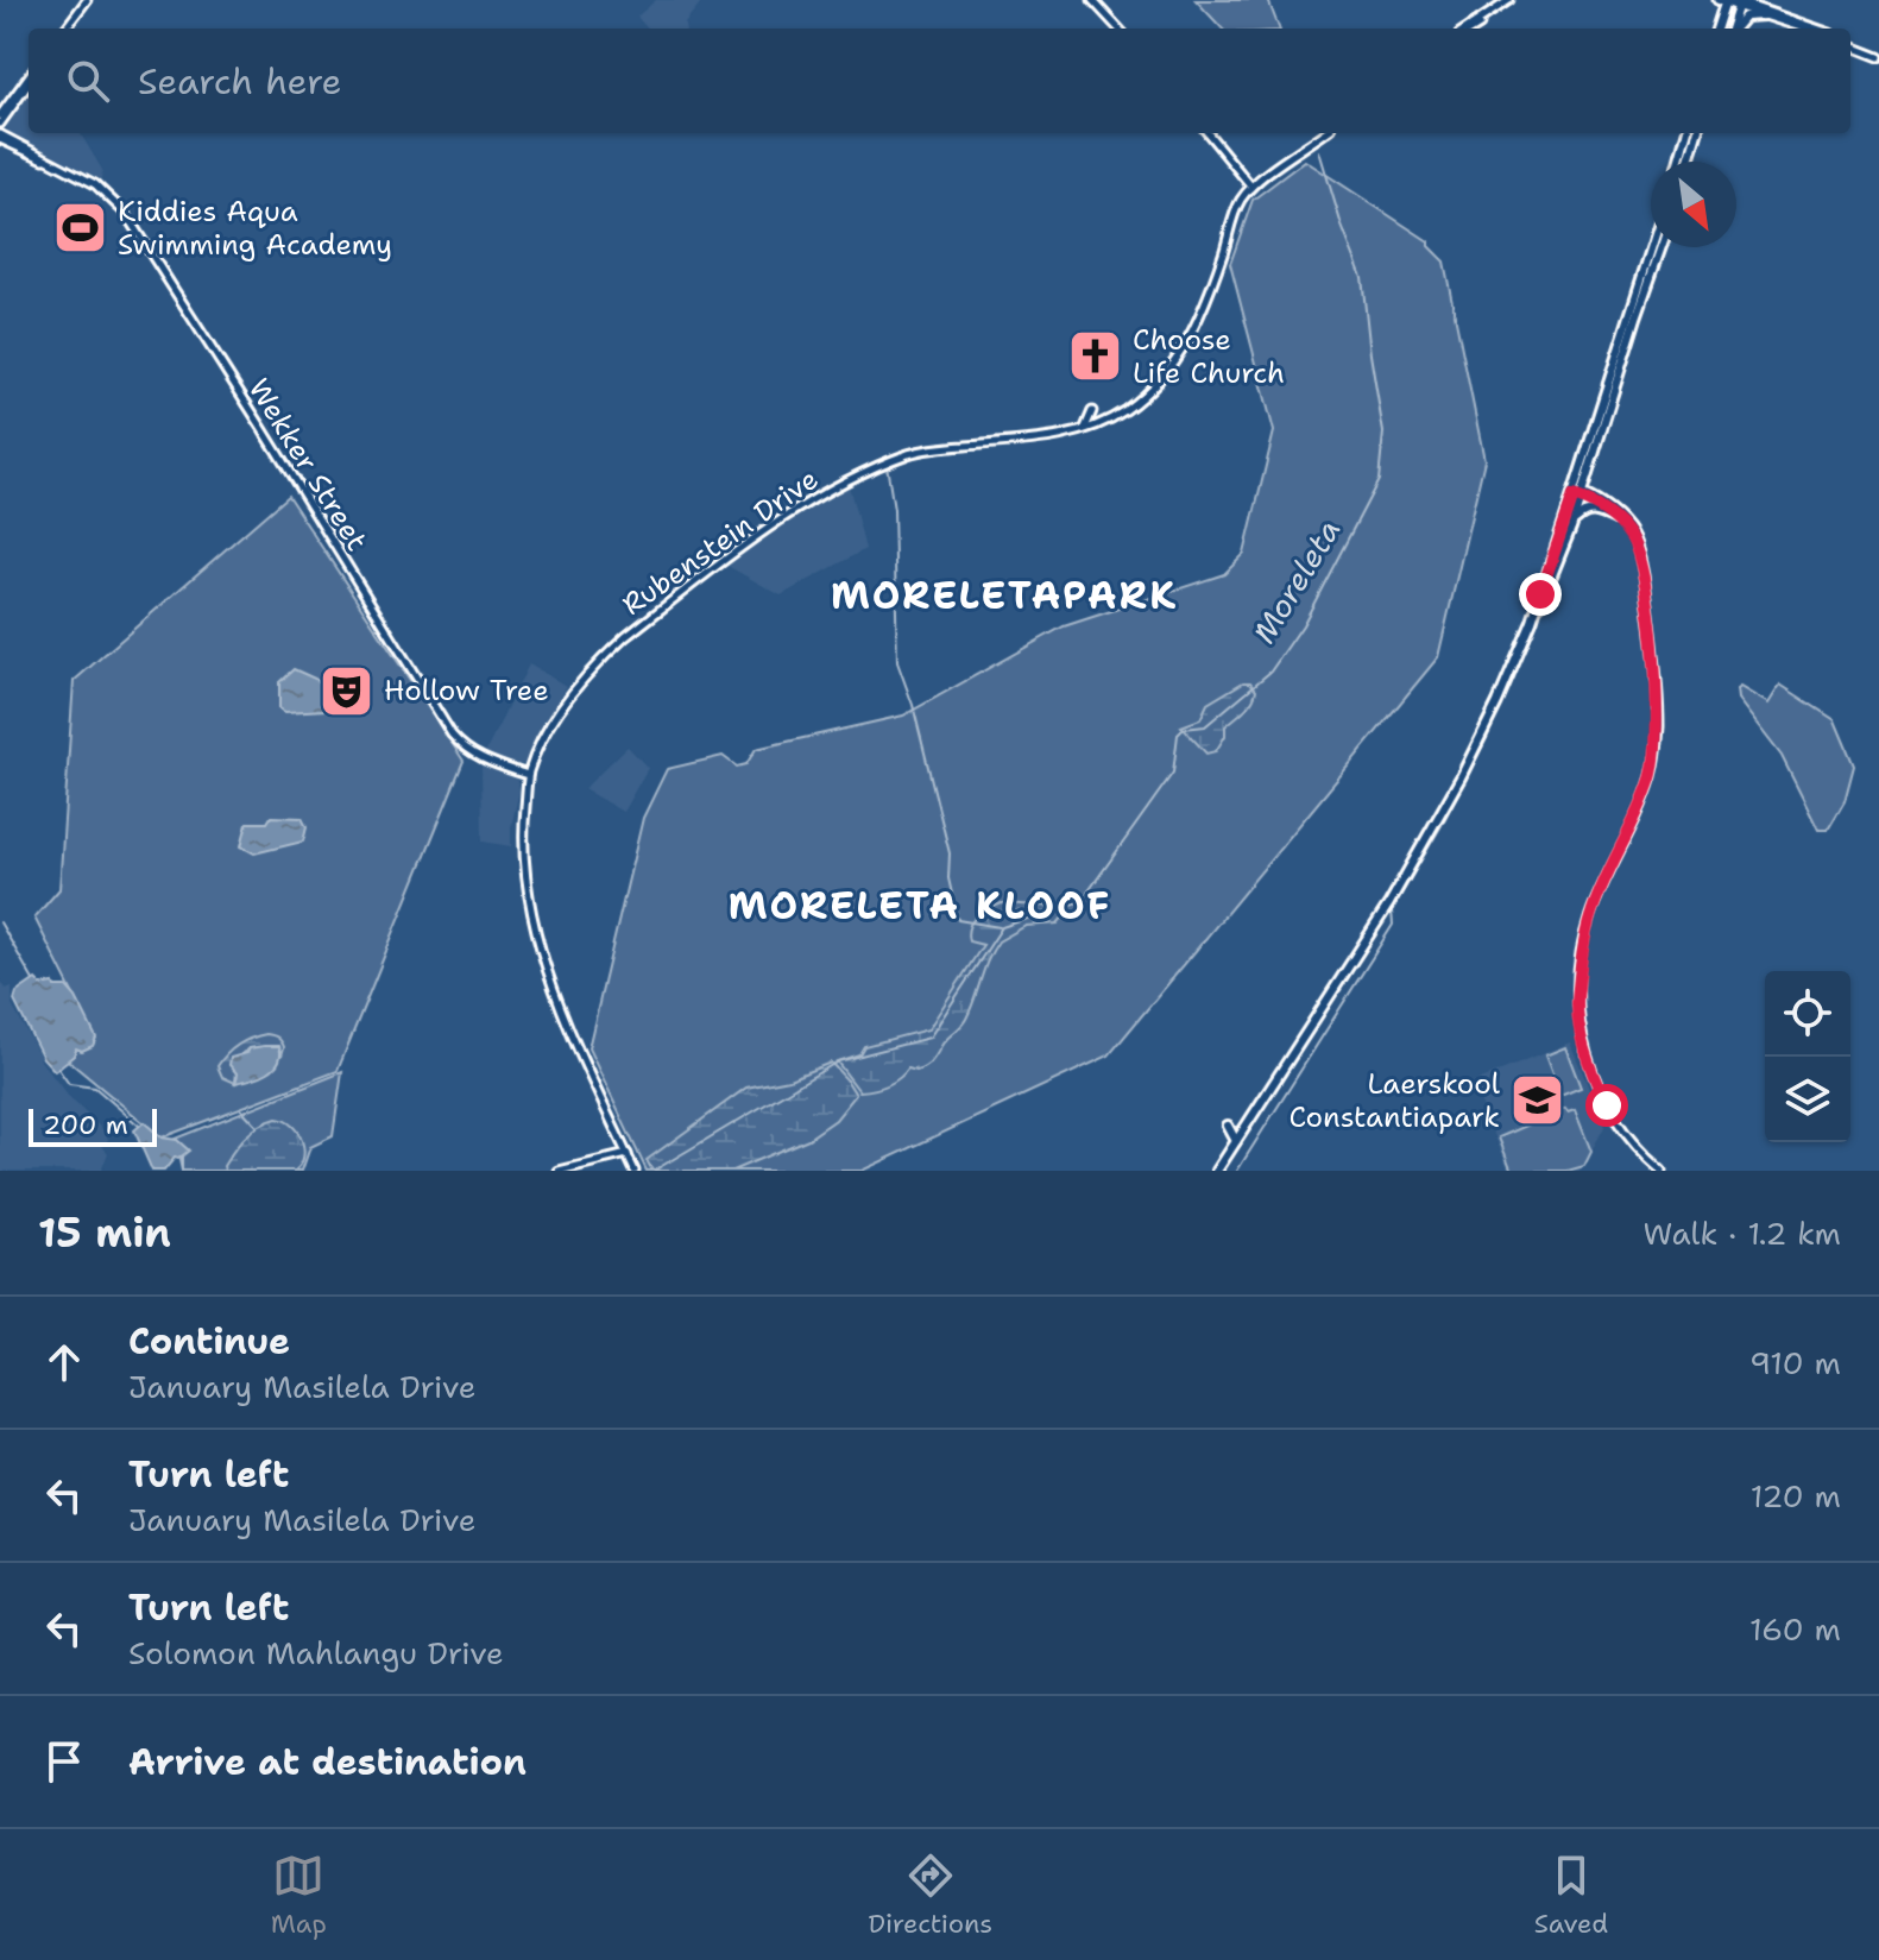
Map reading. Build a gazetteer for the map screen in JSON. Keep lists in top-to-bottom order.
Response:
{
  "streets": {
    "street": ["Wekker Street", "Rubenstein Drive"]
  },
  "crossings": [
    ["Wekker Street", "Rubenstein Drive"]
  ],
  "districts": ["MORELETAPARK", "MORELETA KLOOF"],
  "water": ["Moreleta"],
  "places": {
    "sports": ["Kiddies Aqua Swimming Academy"],
    "church": ["Choose Life Church"],
    "theatre": ["Hollow Tree"],
    "school or university": ["Laerskool Constantiapark"]
  },
  "scale_bar": "200 m",
  "north": "bottom right",
  "page": {
    "search": "Search here",
    "scale": "200 m",
    "heading": ["15 min", "Walk · 1.2 km"],
    "list": [
      ["Continue", "January Masilela Drive", "910 m"],
      ["Turn left", "January Masilela Drive", "120 m"],
      ["Turn left", "Solomon Mahlangu Drive", "160 m"],
      "Arrive at destination"
    ],
    "nav": ["Map", "Directions", "Saved"]
  }
}
